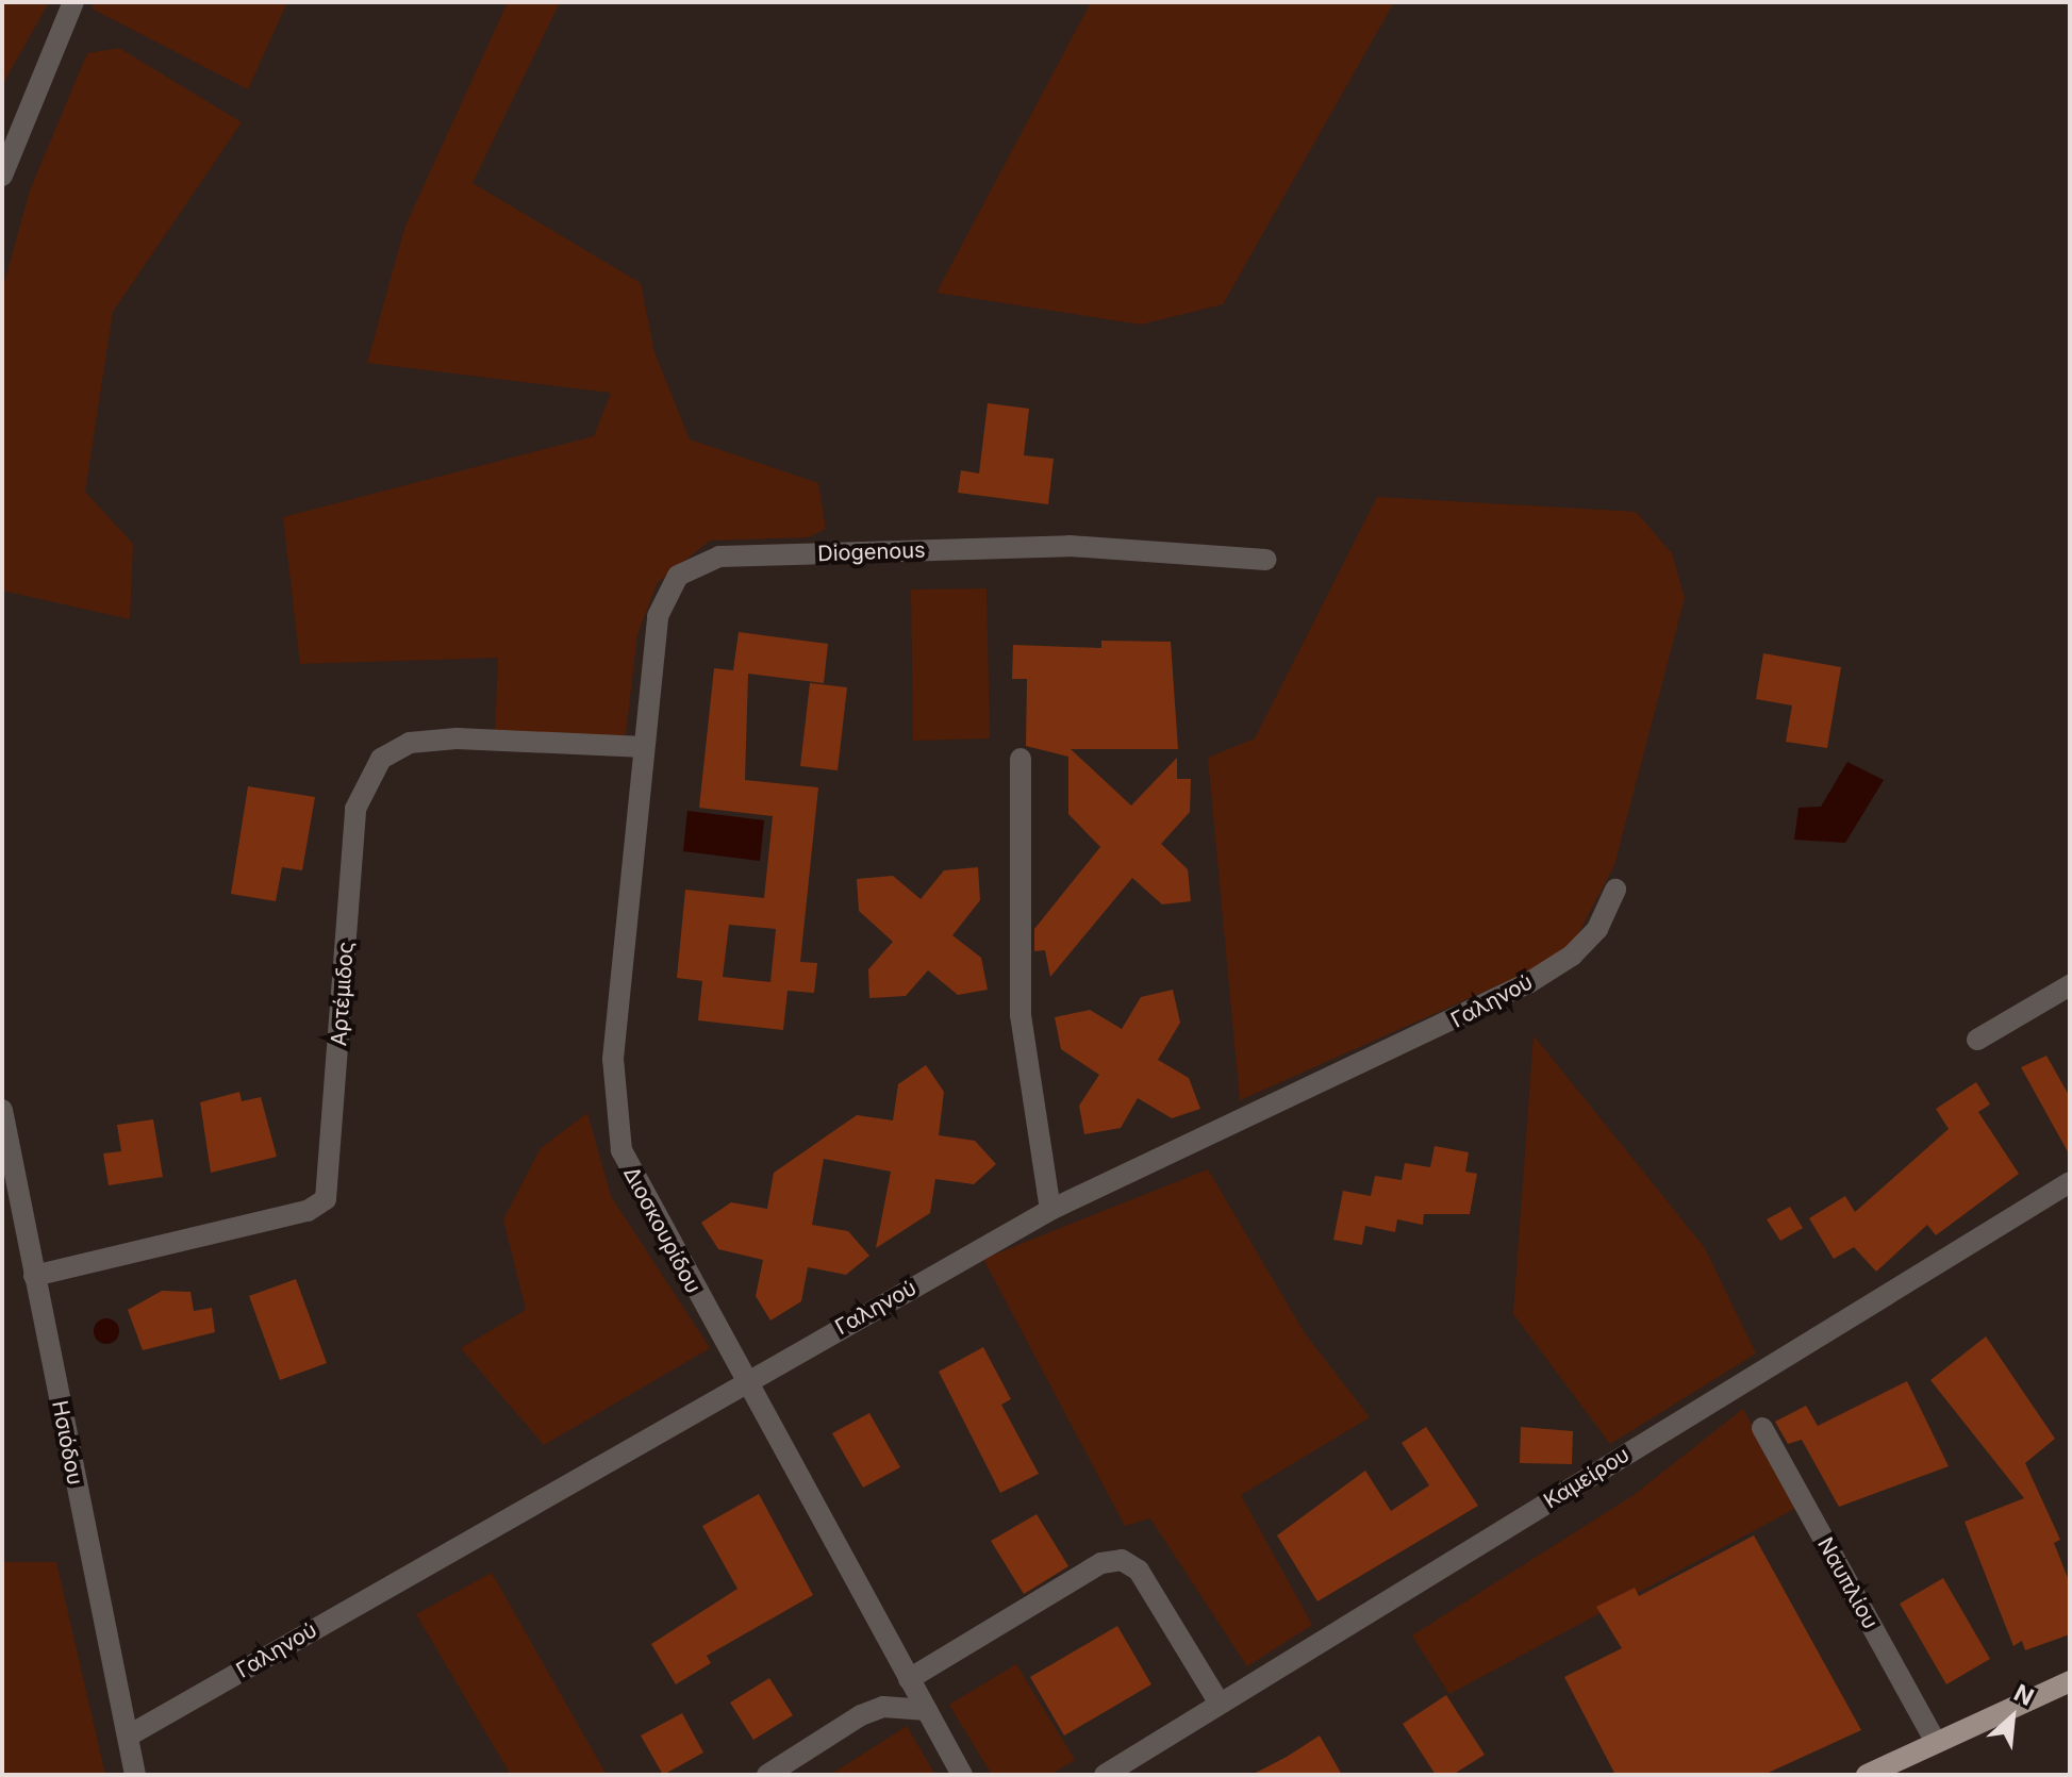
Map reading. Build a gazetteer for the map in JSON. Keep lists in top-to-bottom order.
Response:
{
  "streets": {
    "street": [
      "Diogenous",
      "Αρτέμιδος",
      "Γαληνού",
      "Διοσκουρίδου",
      "Ησιόδου",
      "Καμείρου",
      "Ναυπλίου"
    ]
  },
  "crossings": [
    ["Diogenous", "Διοσκουρίδου"],
    ["Αρτέμιδος", "Διοσκουρίδου"],
    ["Αρτέμιδος", "Ησιόδου"],
    ["Γαληνού", "Διοσκουρίδου"],
    ["Γαληνού", "Ησιόδου"]
  ],
  "north": "top right"
}
